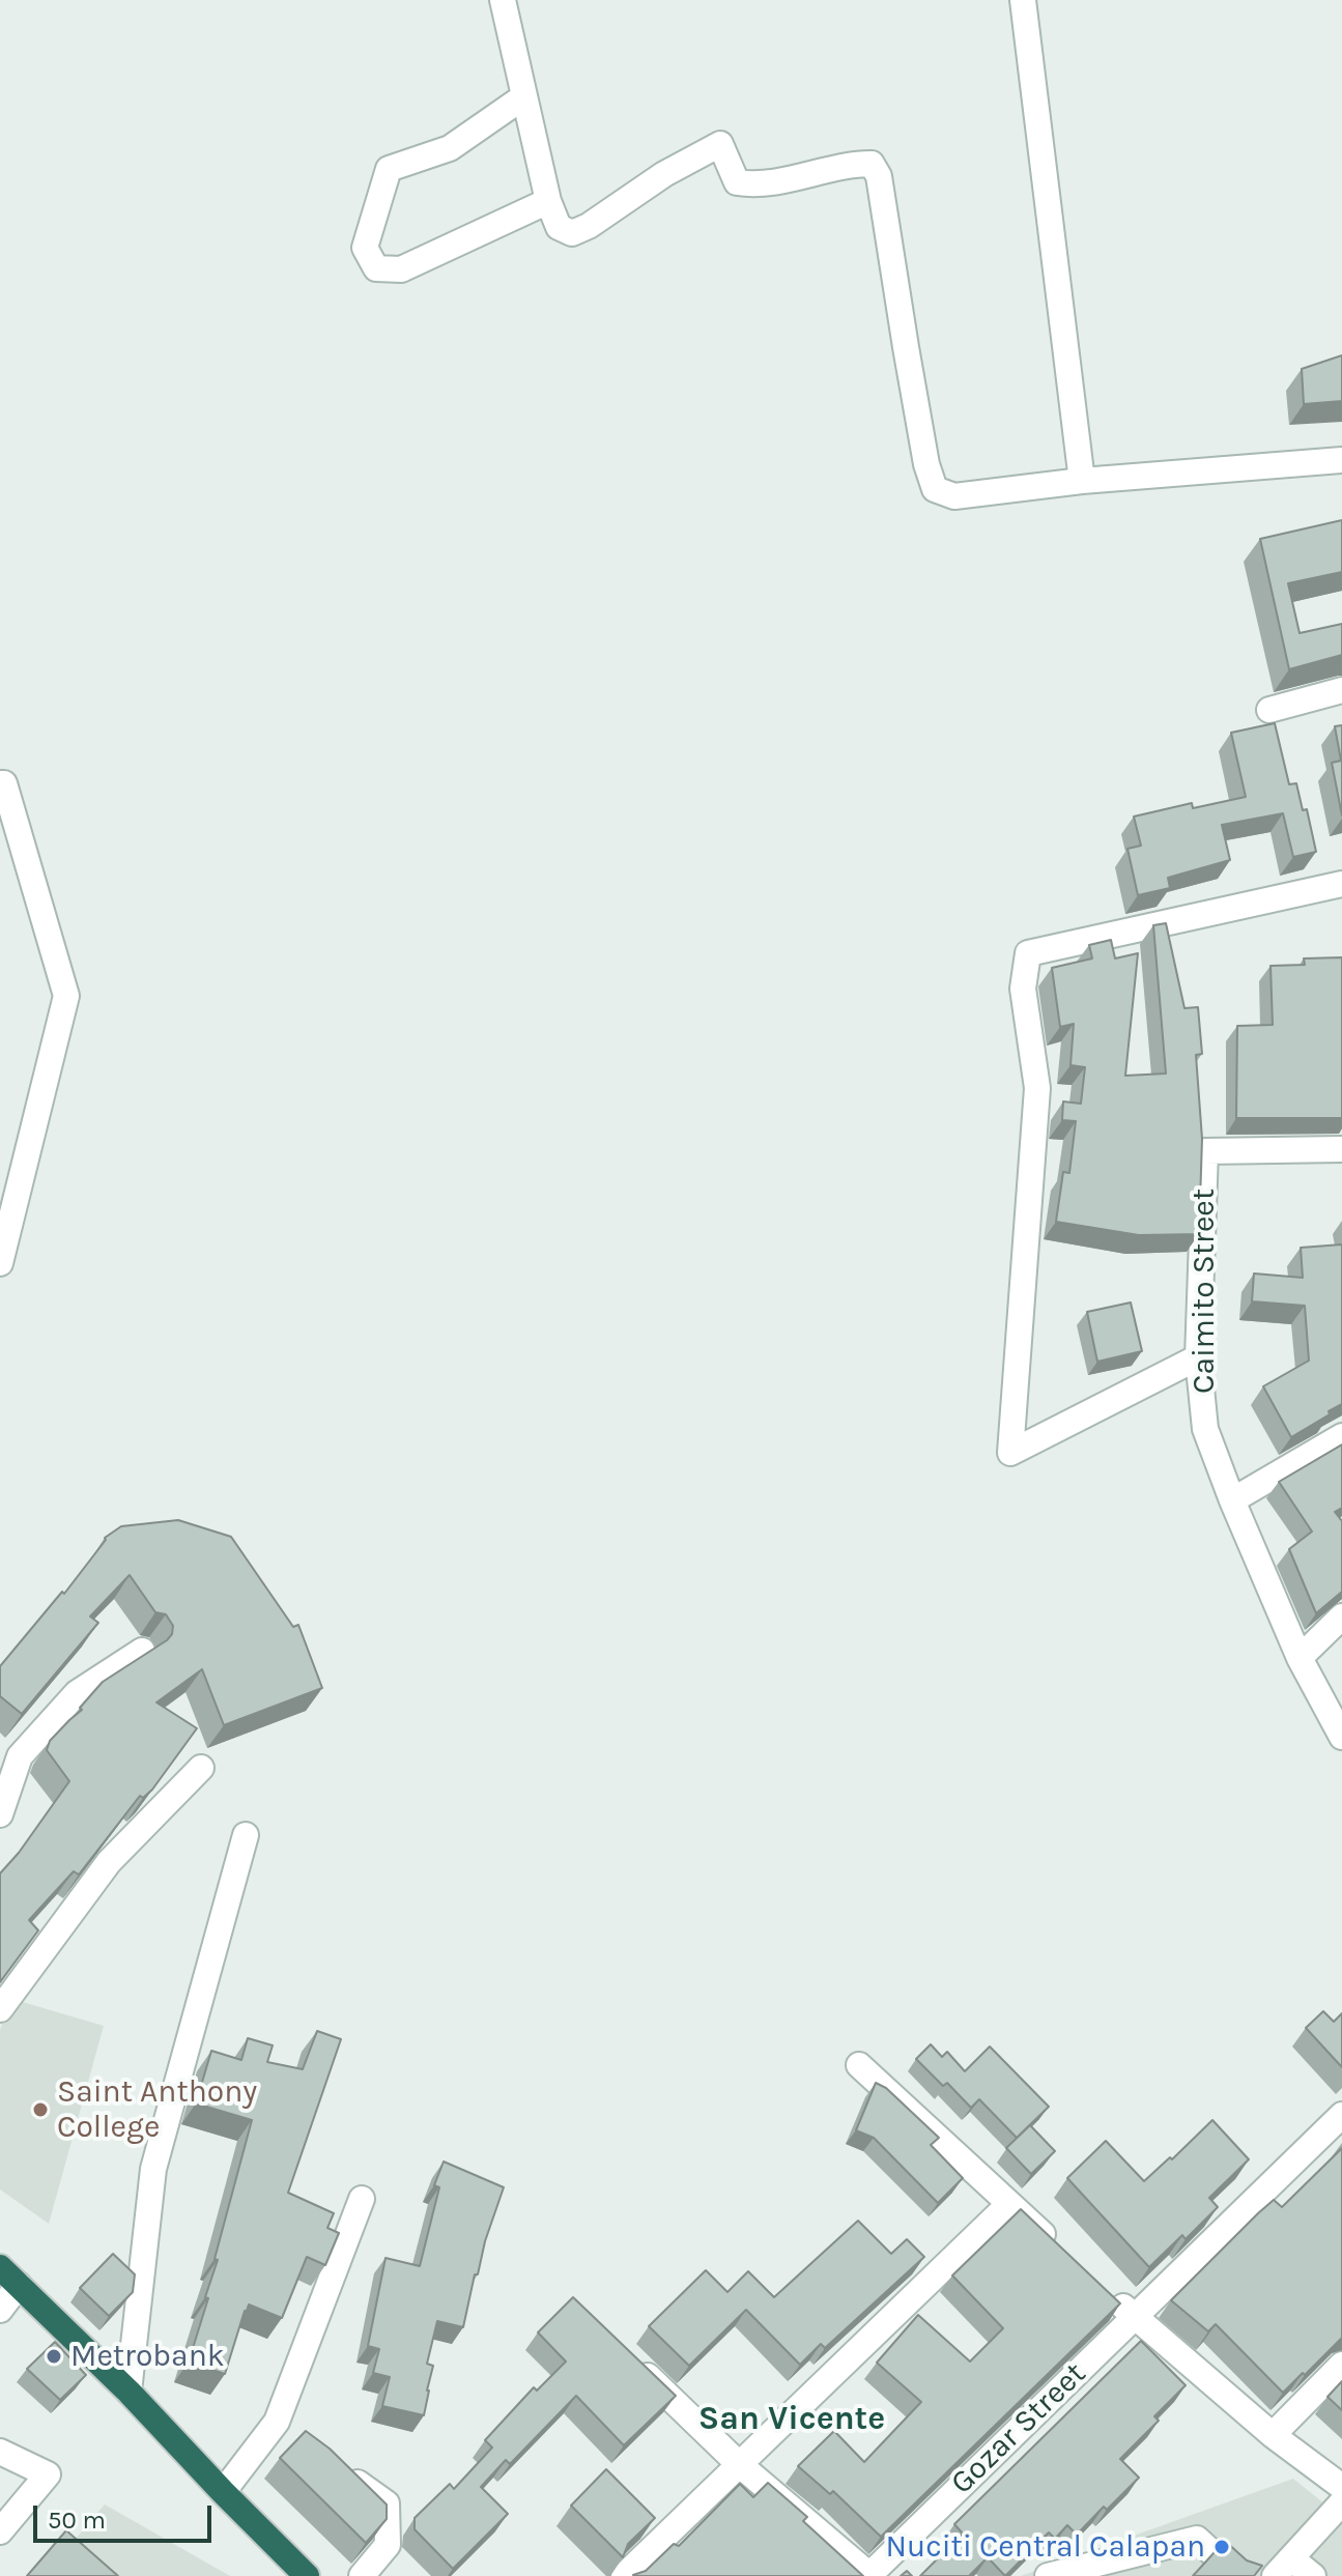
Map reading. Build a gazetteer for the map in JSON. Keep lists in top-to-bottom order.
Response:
{
  "streets": {
    "street": ["Caimito Street", "Gozar Street"]
  },
  "districts": ["San Vicente"],
  "places": ["Saint Anthony College", "Metrobank", "Nuciti Central Calapan"],
  "scale_bar": "50 m"
}
